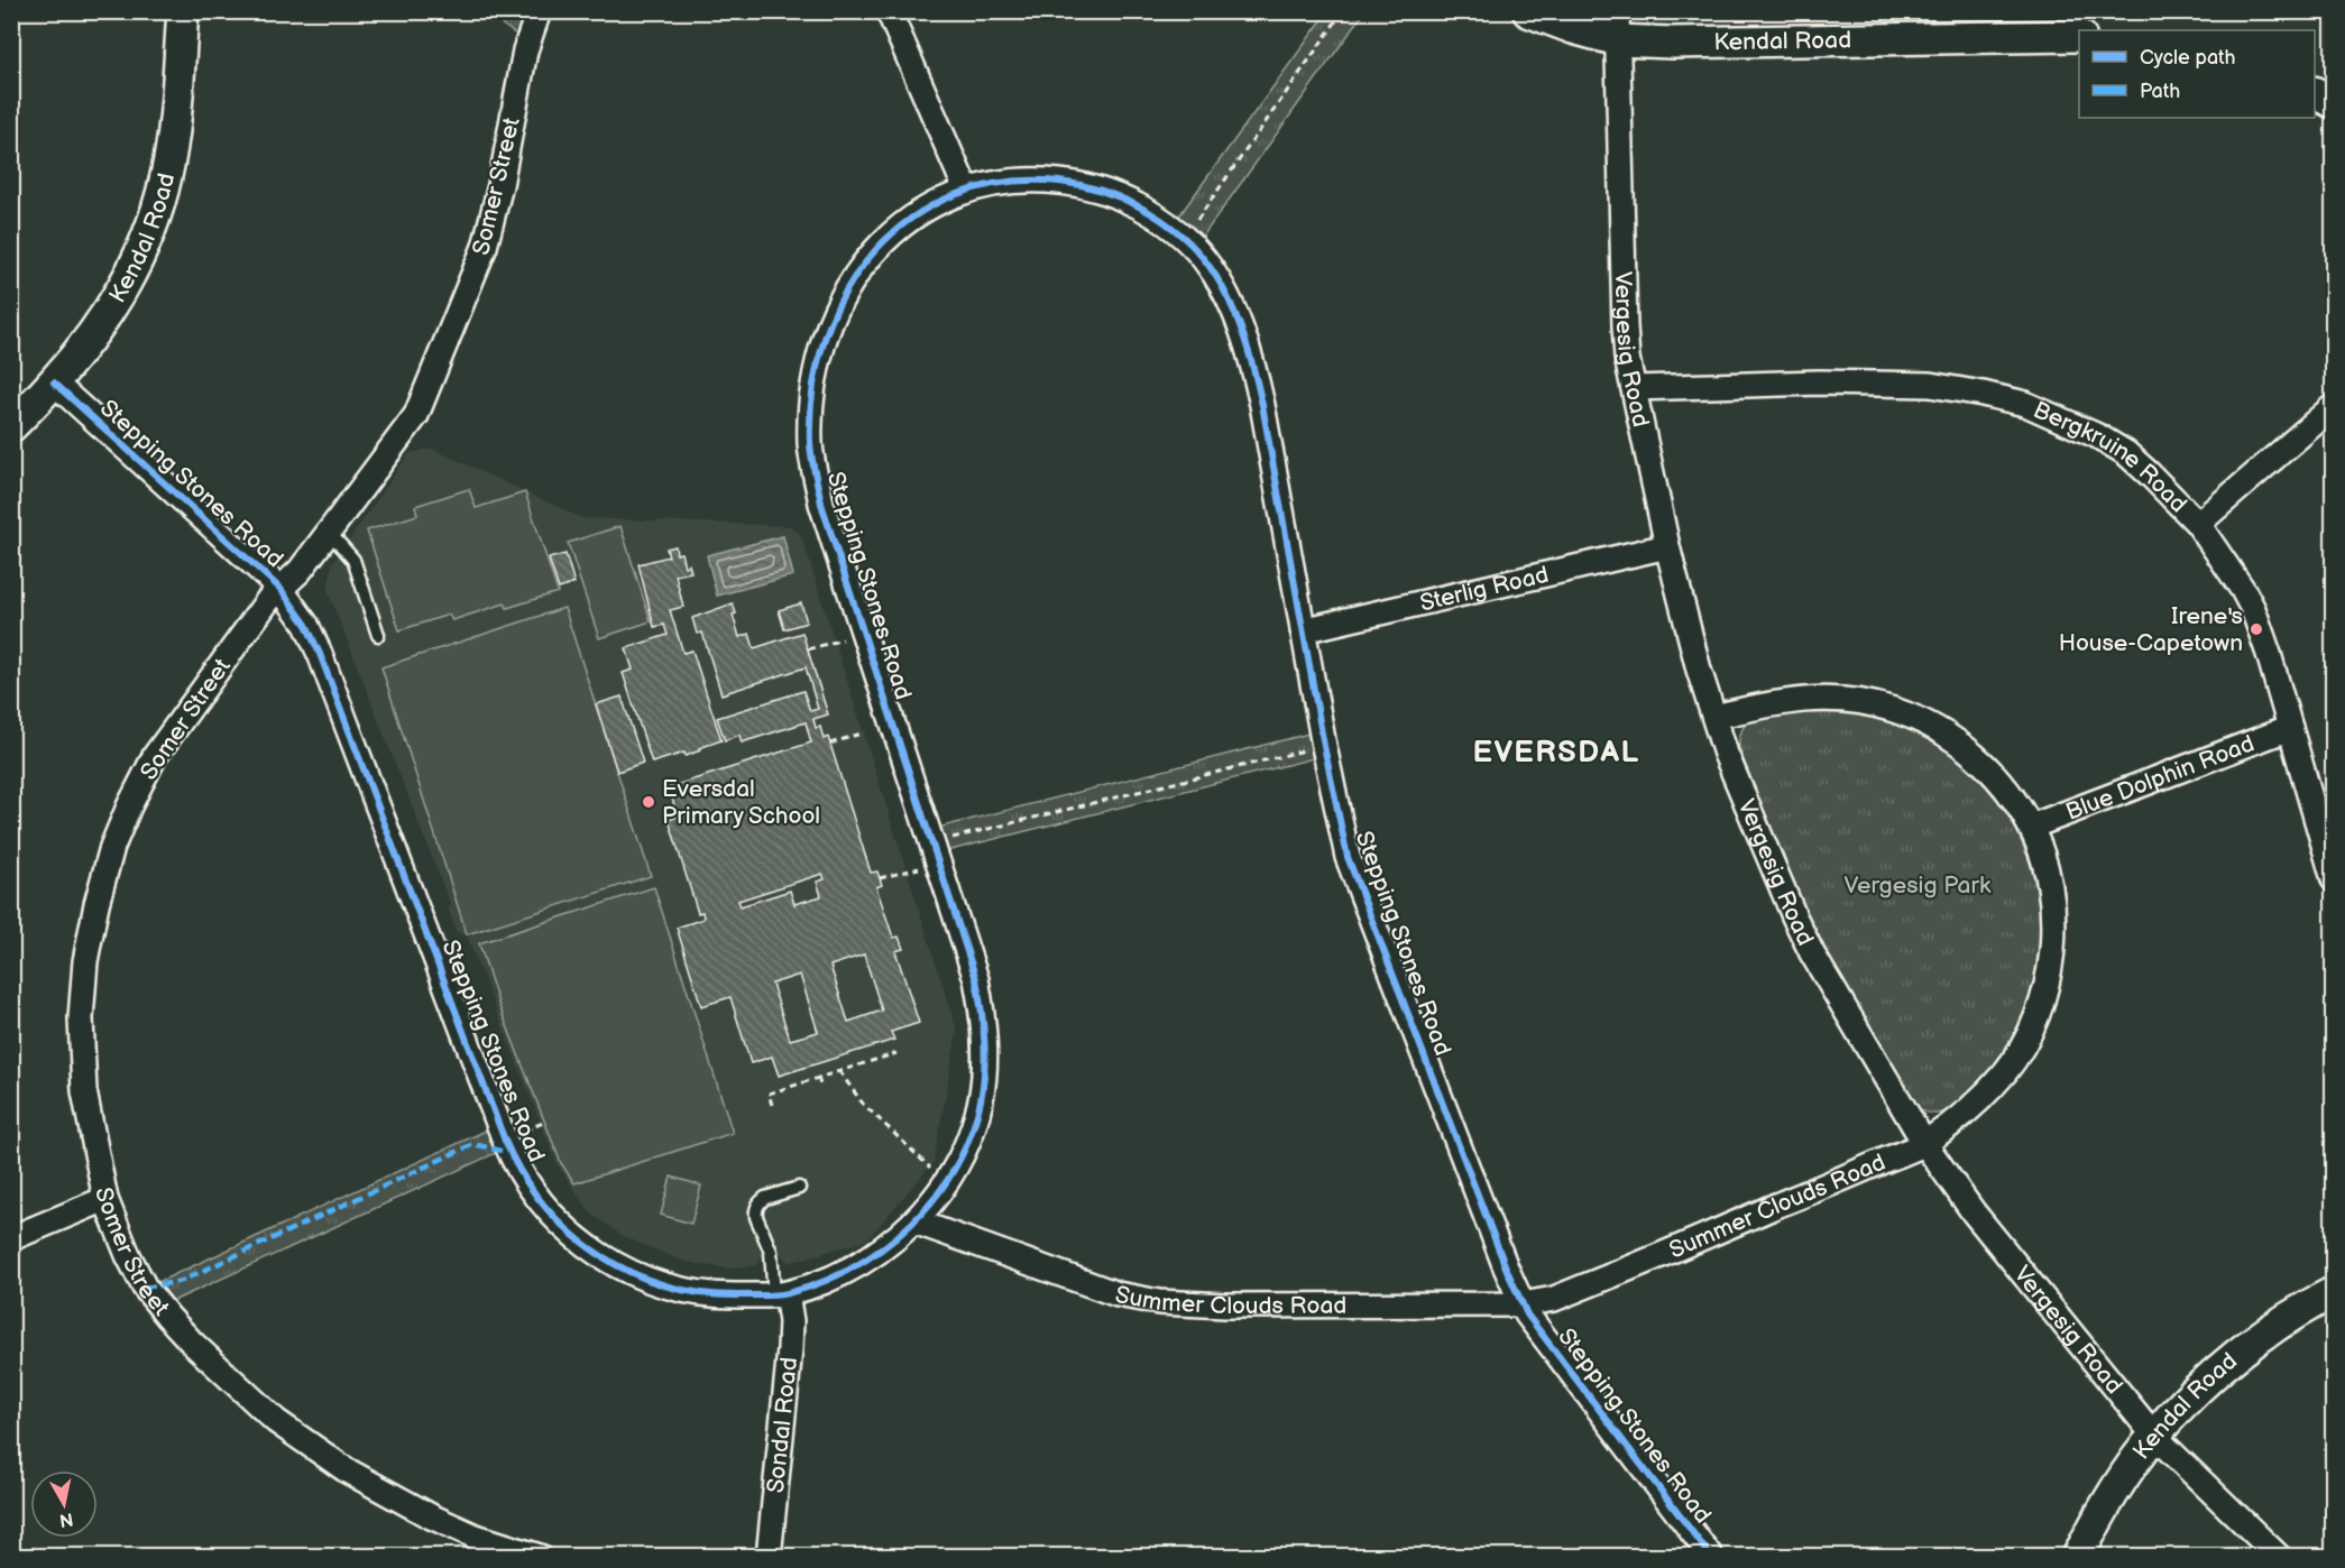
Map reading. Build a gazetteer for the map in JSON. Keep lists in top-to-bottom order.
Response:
{
  "streets": {
    "street": [
      "Kendal Road",
      "Somer Street",
      "Vergesig Road",
      "Bergkruine Road",
      "Stepping Stones Road",
      "Sterlig Road",
      "Blue Dolphin Road",
      "Summer Clouds Road",
      "Sondal Road"
    ]
  },
  "crossings": [
    ["Kendal Road", "Vergesig Road"],
    ["Kendal Road", "Stepping Stones Road"],
    ["Somer Street", "Stepping Stones Road"],
    ["Vergesig Road", "Bergkruine Road"],
    ["Vergesig Road", "Sterlig Road"],
    ["Vergesig Road", "Summer Clouds Road"],
    ["Bergkruine Road", "Blue Dolphin Road"],
    ["Stepping Stones Road", "Sterlig Road"],
    ["Stepping Stones Road", "Summer Clouds Road"],
    ["Stepping Stones Road", "Sondal Road"],
    ["Blue Dolphin Road", "Summer Clouds Road"]
  ],
  "districts": ["EVERSDAL"],
  "parks": ["Vergesig Park"],
  "places": ["Irene's House-Capetown", "Eversdal Primary School"],
  "legend": ["Cycle path", "Path"],
  "north": "bottom"
}
